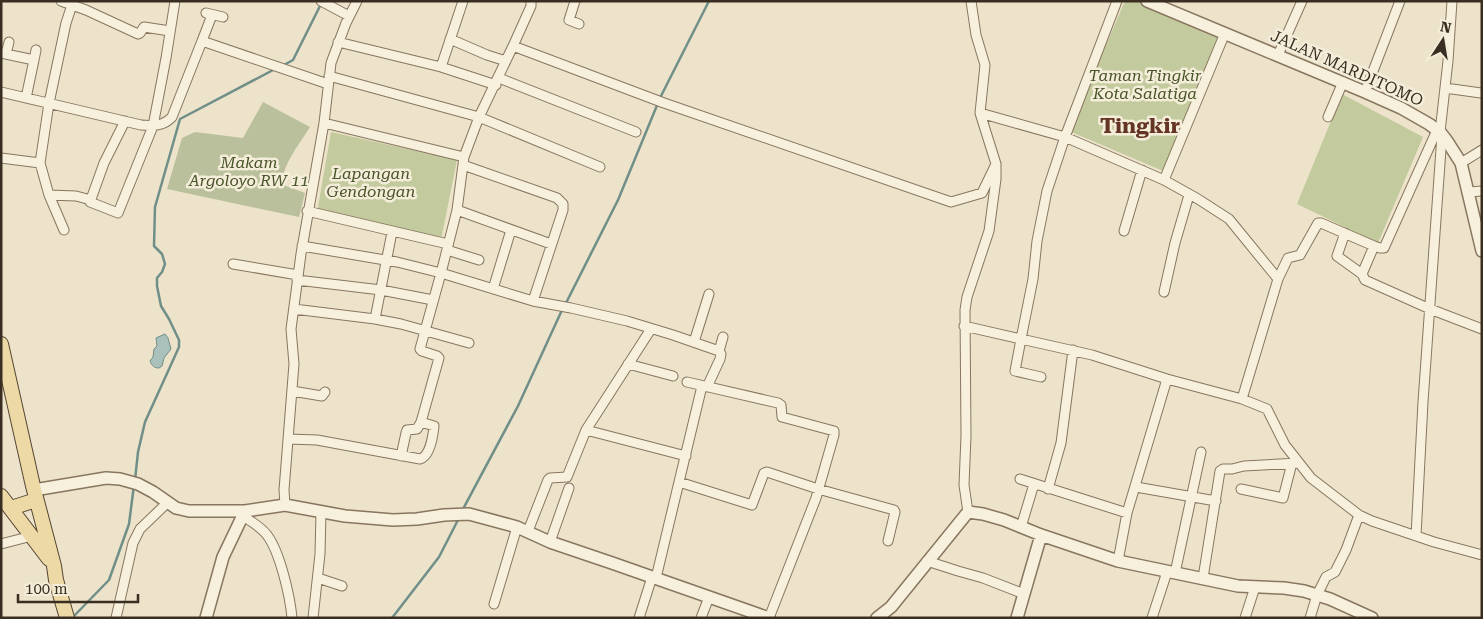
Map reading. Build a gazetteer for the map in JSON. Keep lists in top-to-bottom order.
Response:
{
  "streets": {
    "street": ["JALAN MARDITOMO"]
  },
  "districts": ["Tingkir"],
  "parks": ["Taman Tingkir Kota Salatiga", "Makam Argoloyo RW 11", "Lapangan Gendongan"],
  "scale_bar": "100 m",
  "north": "top"
}
